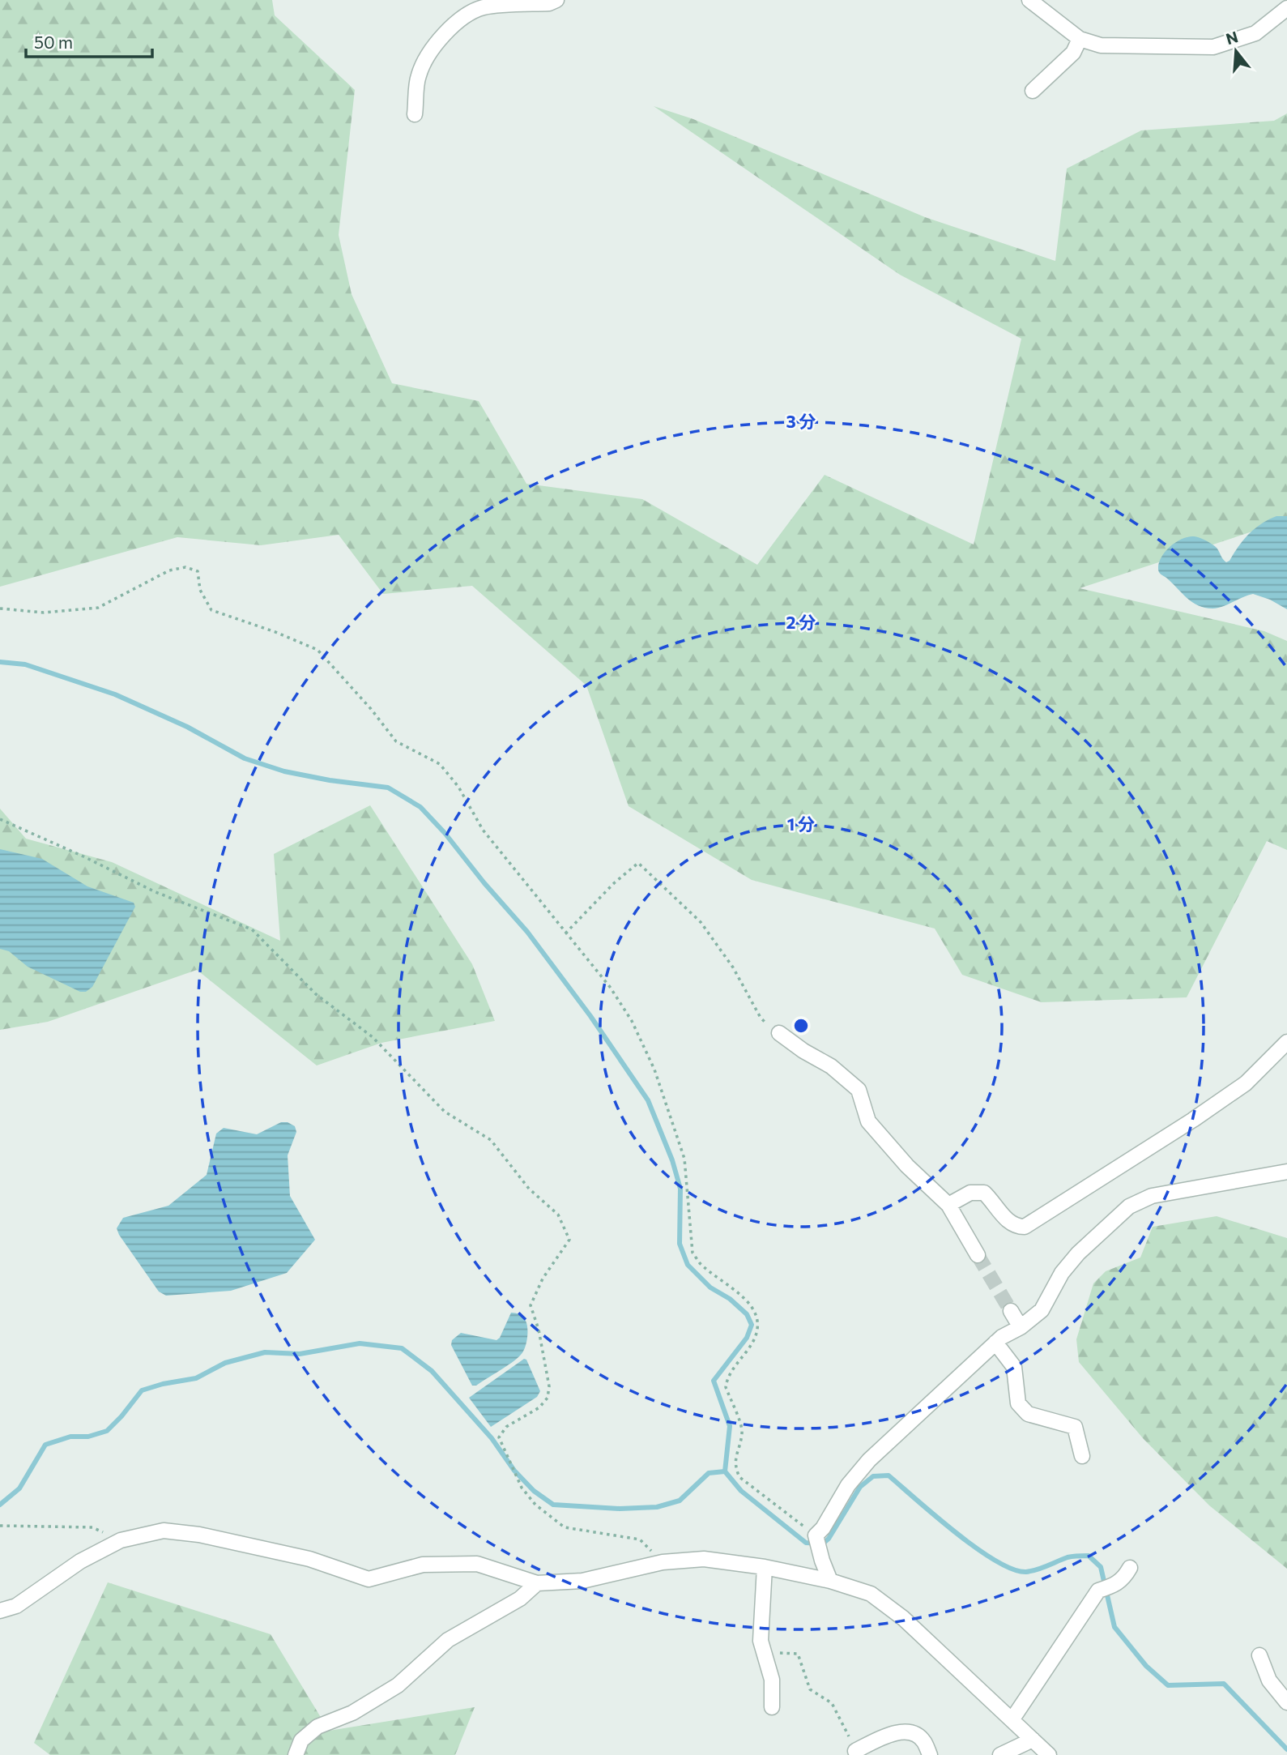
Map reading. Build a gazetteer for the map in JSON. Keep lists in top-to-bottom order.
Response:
{
  "scale_bar": "50 m",
  "north": "top",
  "rings": ["3 分", "2 分", "1 分"]
}
